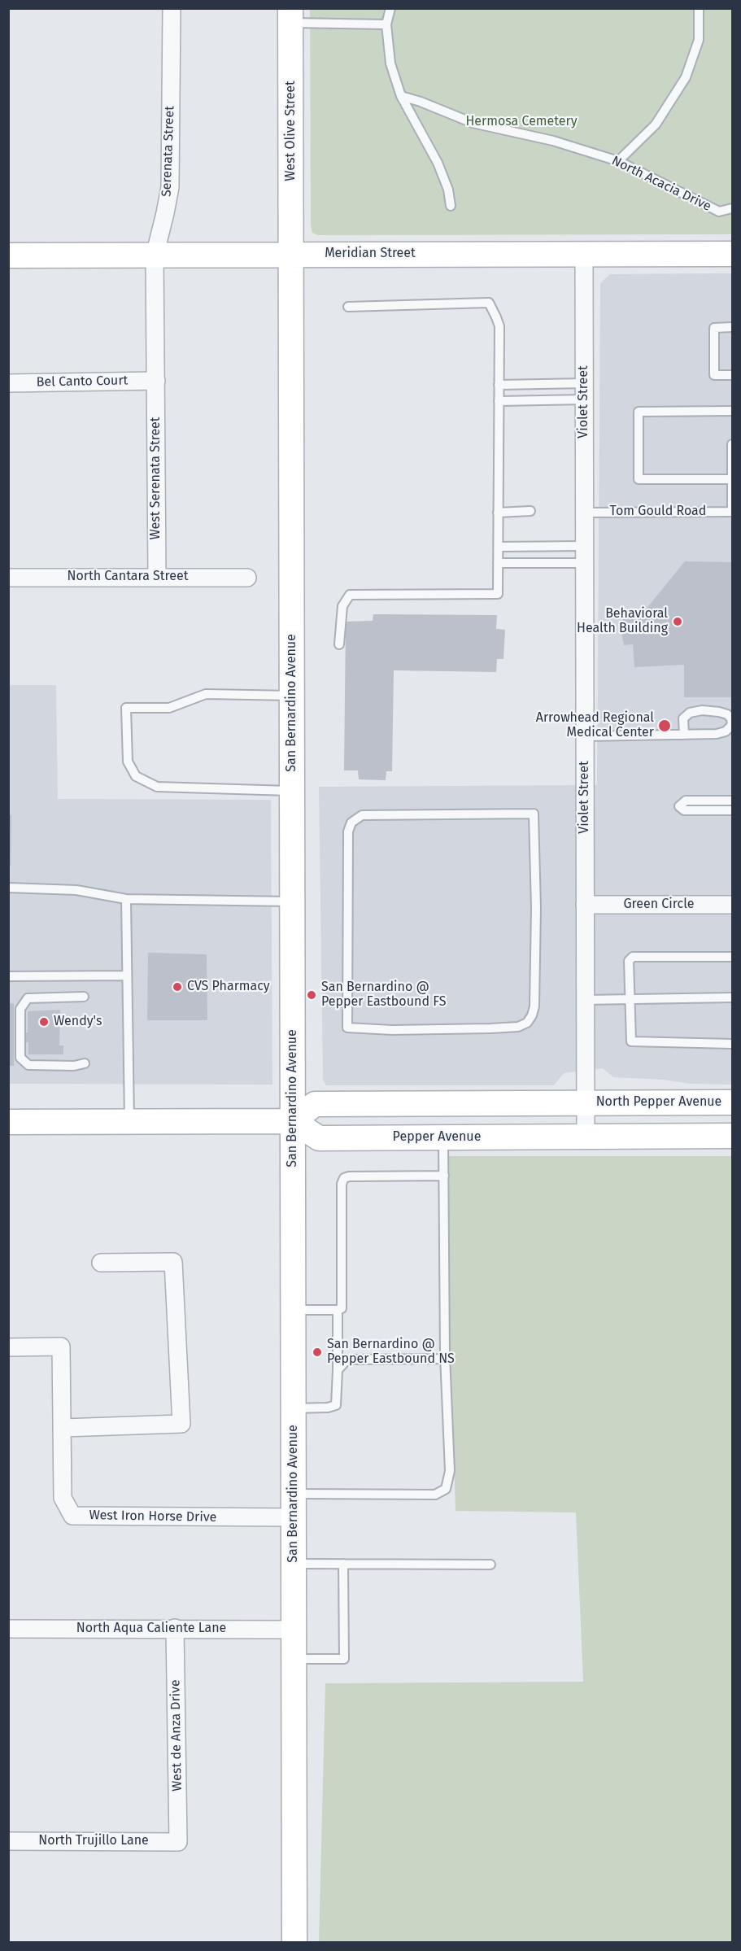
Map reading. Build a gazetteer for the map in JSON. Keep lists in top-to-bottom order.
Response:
{
  "streets": {
    "main road": [
      "West Olive Street",
      "Meridian Street",
      "San Bernardino Avenue",
      "North Pepper Avenue",
      "Pepper Avenue"
    ],
    "street": [
      "Serenata Street",
      "Bel Canto Court",
      "Violet Street",
      "West Serenata Street",
      "North Cantara Street",
      "Green Circle",
      "West Iron Horse Drive",
      "North Aqua Caliente Lane",
      "West de Anza Drive",
      "North Trujillo Lane"
    ],
    "lane": ["North Acacia Drive", "Tom Gould Road"]
  },
  "crossings": [
    ["West Olive Street", "Meridian Street"],
    ["West Olive Street", "San Bernardino Avenue"],
    ["Serenata Street", "Meridian Street"],
    ["Serenata Street", "Bel Canto Court"],
    ["Serenata Street", "West Serenata Street"],
    ["Meridian Street", "Violet Street"],
    ["Meridian Street", "San Bernardino Avenue"],
    ["Bel Canto Court", "West Serenata Street"],
    ["Violet Street", "Tom Gould Road"],
    ["Violet Street", "Green Circle"],
    ["Violet Street", "North Pepper Avenue"],
    ["Violet Street", "Pepper Avenue"],
    ["West Serenata Street", "North Cantara Street"],
    ["San Bernardino Avenue", "Pepper Avenue"],
    ["San Bernardino Avenue", "West Iron Horse Drive"],
    ["San Bernardino Avenue", "North Aqua Caliente Lane"],
    ["North Aqua Caliente Lane", "West de Anza Drive"],
    ["West de Anza Drive", "North Trujillo Lane"]
  ],
  "parks": ["Hermosa Cemetery"],
  "places": [
    "Behavioral Health Building",
    "Arrowhead Regional Medical Center",
    "CVS Pharmacy",
    "San Bernardino @ Pepper Eastbound FS",
    "Wendy's",
    "San Bernardino @ Pepper Eastbound NS"
  ]
}
